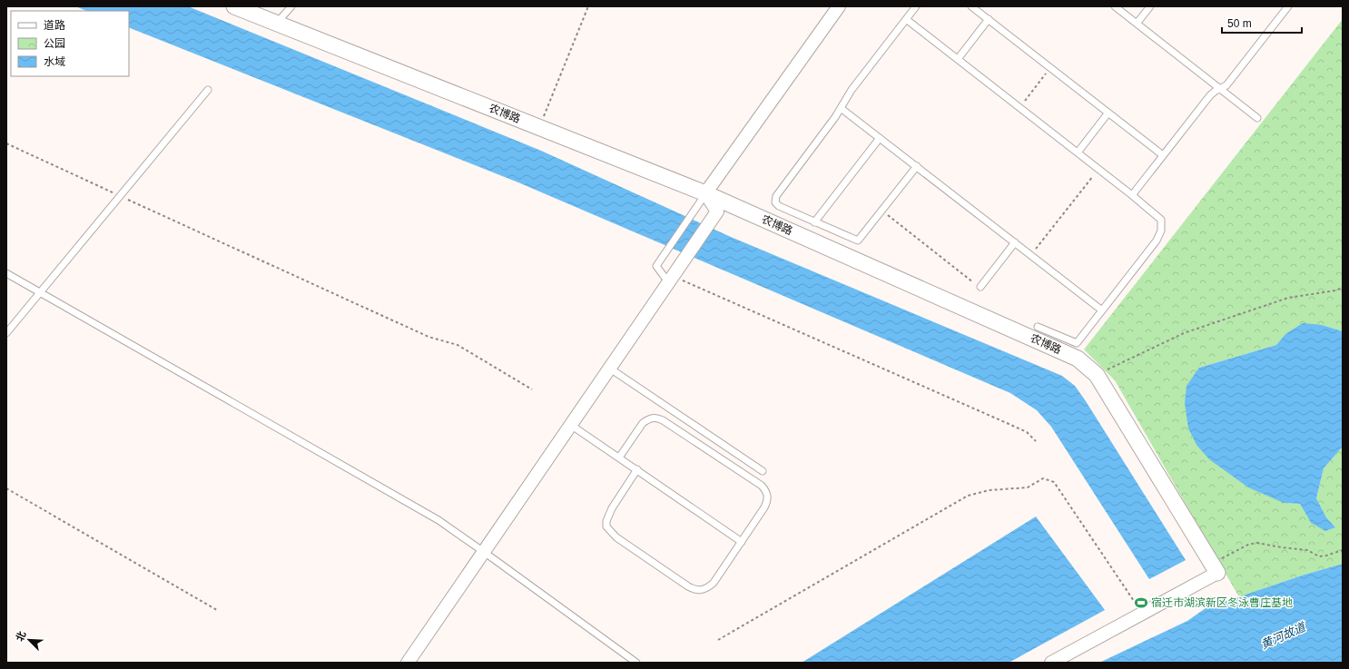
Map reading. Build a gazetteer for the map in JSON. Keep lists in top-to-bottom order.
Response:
{
  "streets": {
    "street": ["农博路"]
  },
  "water": ["黄河故道"],
  "places": {
    "sports": ["宿迁市湖滨新区冬泳曹庄基地"]
  },
  "legend": ["道路", "公园", "水域"],
  "scale_bar": "50 m",
  "north": "top left"
}
